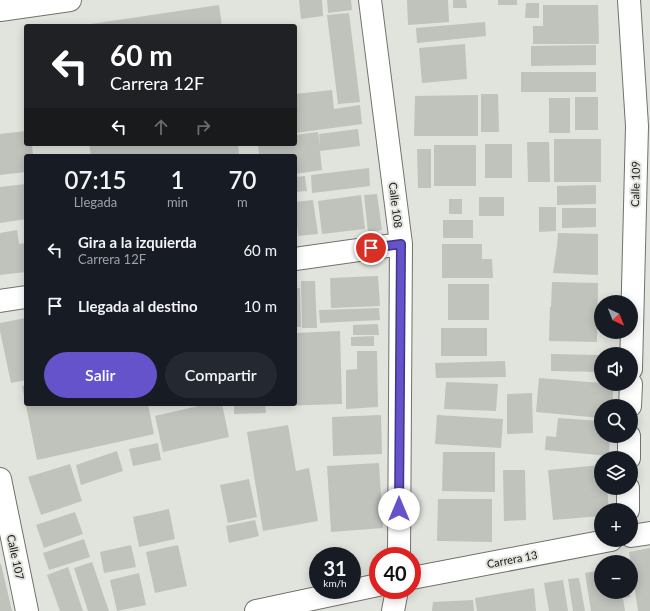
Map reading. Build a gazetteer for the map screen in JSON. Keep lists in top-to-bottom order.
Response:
{
  "streets": {
    "street": [
      "Calle 109",
      "Calle 108",
      "Calle 107",
      "Carrera 13"
    ]
  },
  "north": "bottom right",
  "page": {
    "turn": ["60 m", "Carrera 12F"],
    "eta": [
      "07:15",
      "Llegada",
      "1",
      "min",
      "70",
      "m"
    ],
    "list": [
      {
        "name": "Gira a la izquierda",
        "note": "Carrera 12F",
        "value": "60 m"
      },
      {
        "name": "Llegada al destino",
        "value": "10 m"
      }
    ],
    "map_buttons": ["+", "−"],
    "buttons": ["Salir", "Compartir"],
    "speed": "31 km/h",
    "limit": "40"
  }
}
